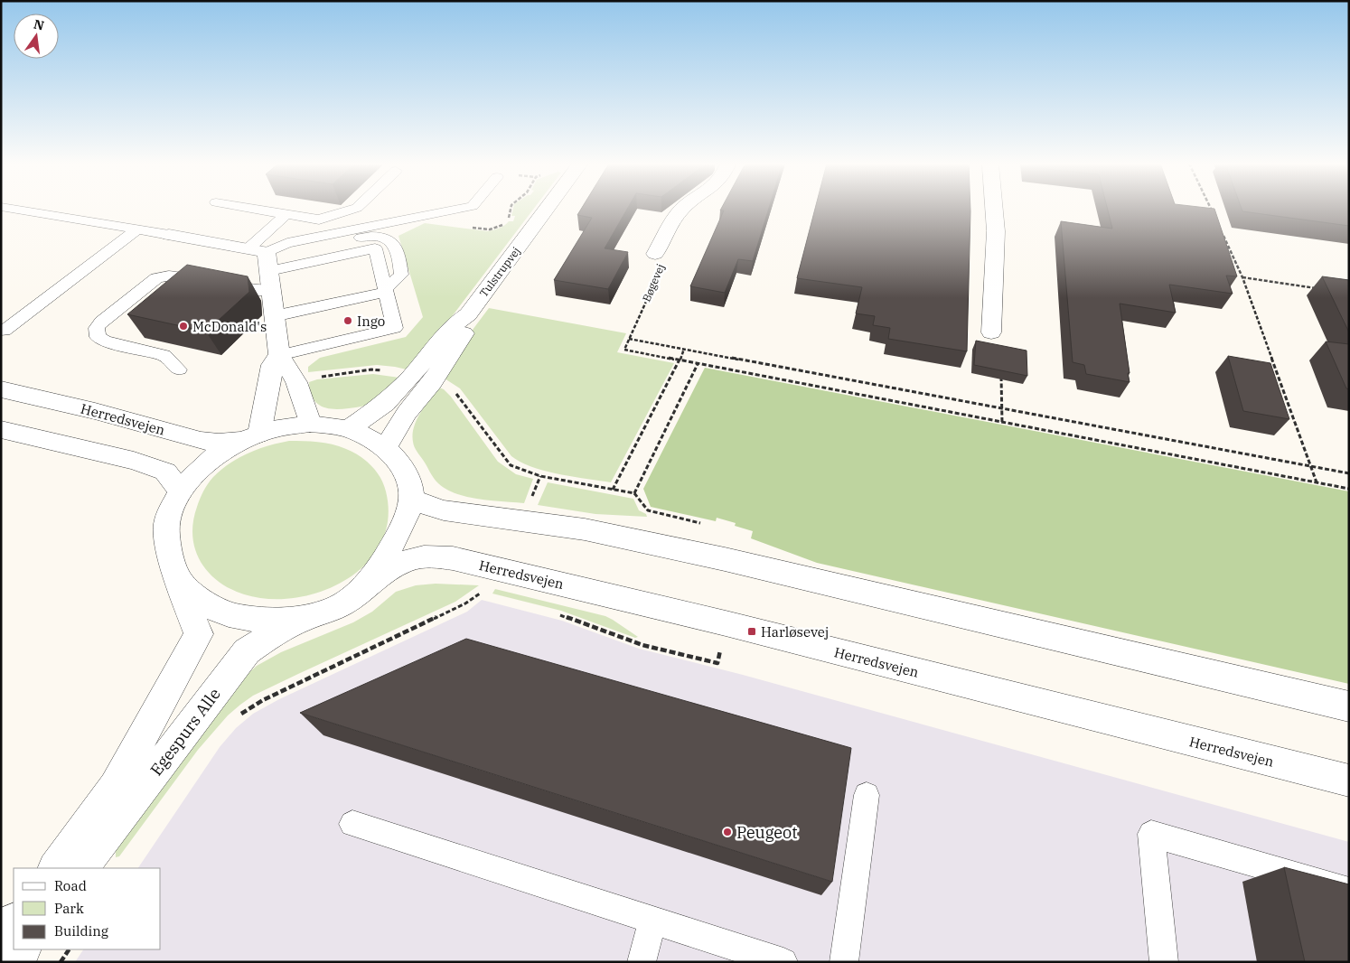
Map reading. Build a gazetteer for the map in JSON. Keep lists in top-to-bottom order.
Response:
{
  "streets": {
    "street": [
      "Tulstrupvej",
      "Bøgevej",
      "Herredsvejen",
      "Egespurs Alle"
    ]
  },
  "crossings": [
    ["Herredsvejen", "Egespurs Alle"]
  ],
  "places": {
    "other": ["Ingo", "McDonald's", "Peugeot"],
    "transit": ["Harløsevej"]
  },
  "legend": ["Road", "Park", "Building"],
  "north": "top"
}
